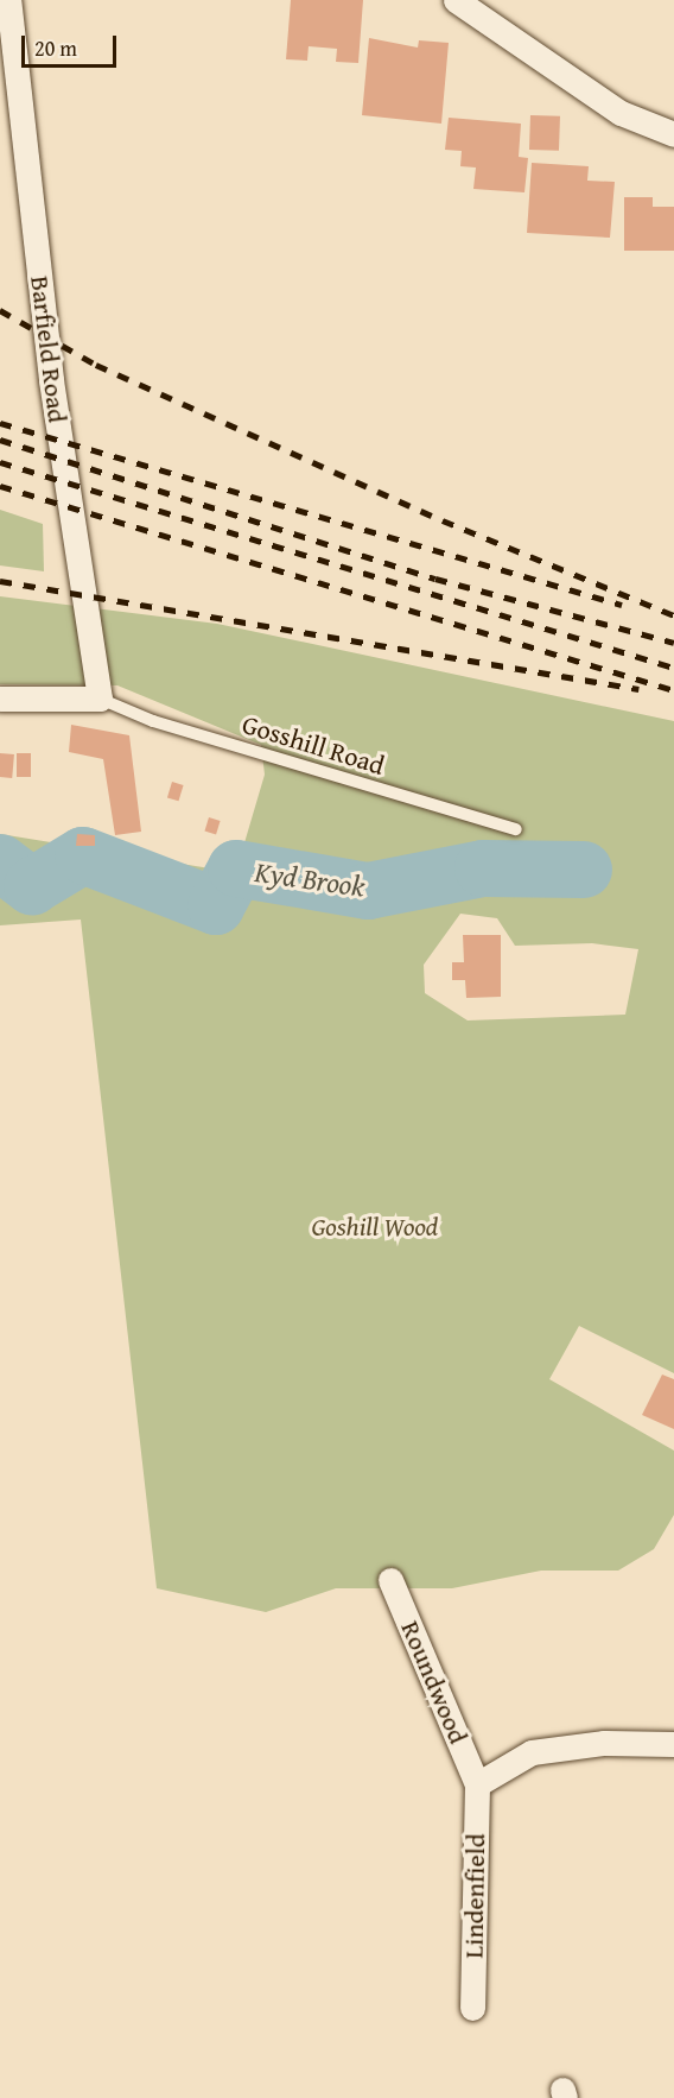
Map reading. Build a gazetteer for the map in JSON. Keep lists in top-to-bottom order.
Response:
{
  "streets": {
    "street": ["Barfield Road", "Roundwood", "Lindenfield"],
    "lane": ["Gosshill Road"]
  },
  "crossings": [
    ["Barfield Road", "Gosshill Road"],
    ["Roundwood", "Lindenfield"]
  ],
  "water": ["Kyd Brook"],
  "parks": ["Goshill Wood"],
  "scale_bar": "20 m"
}
